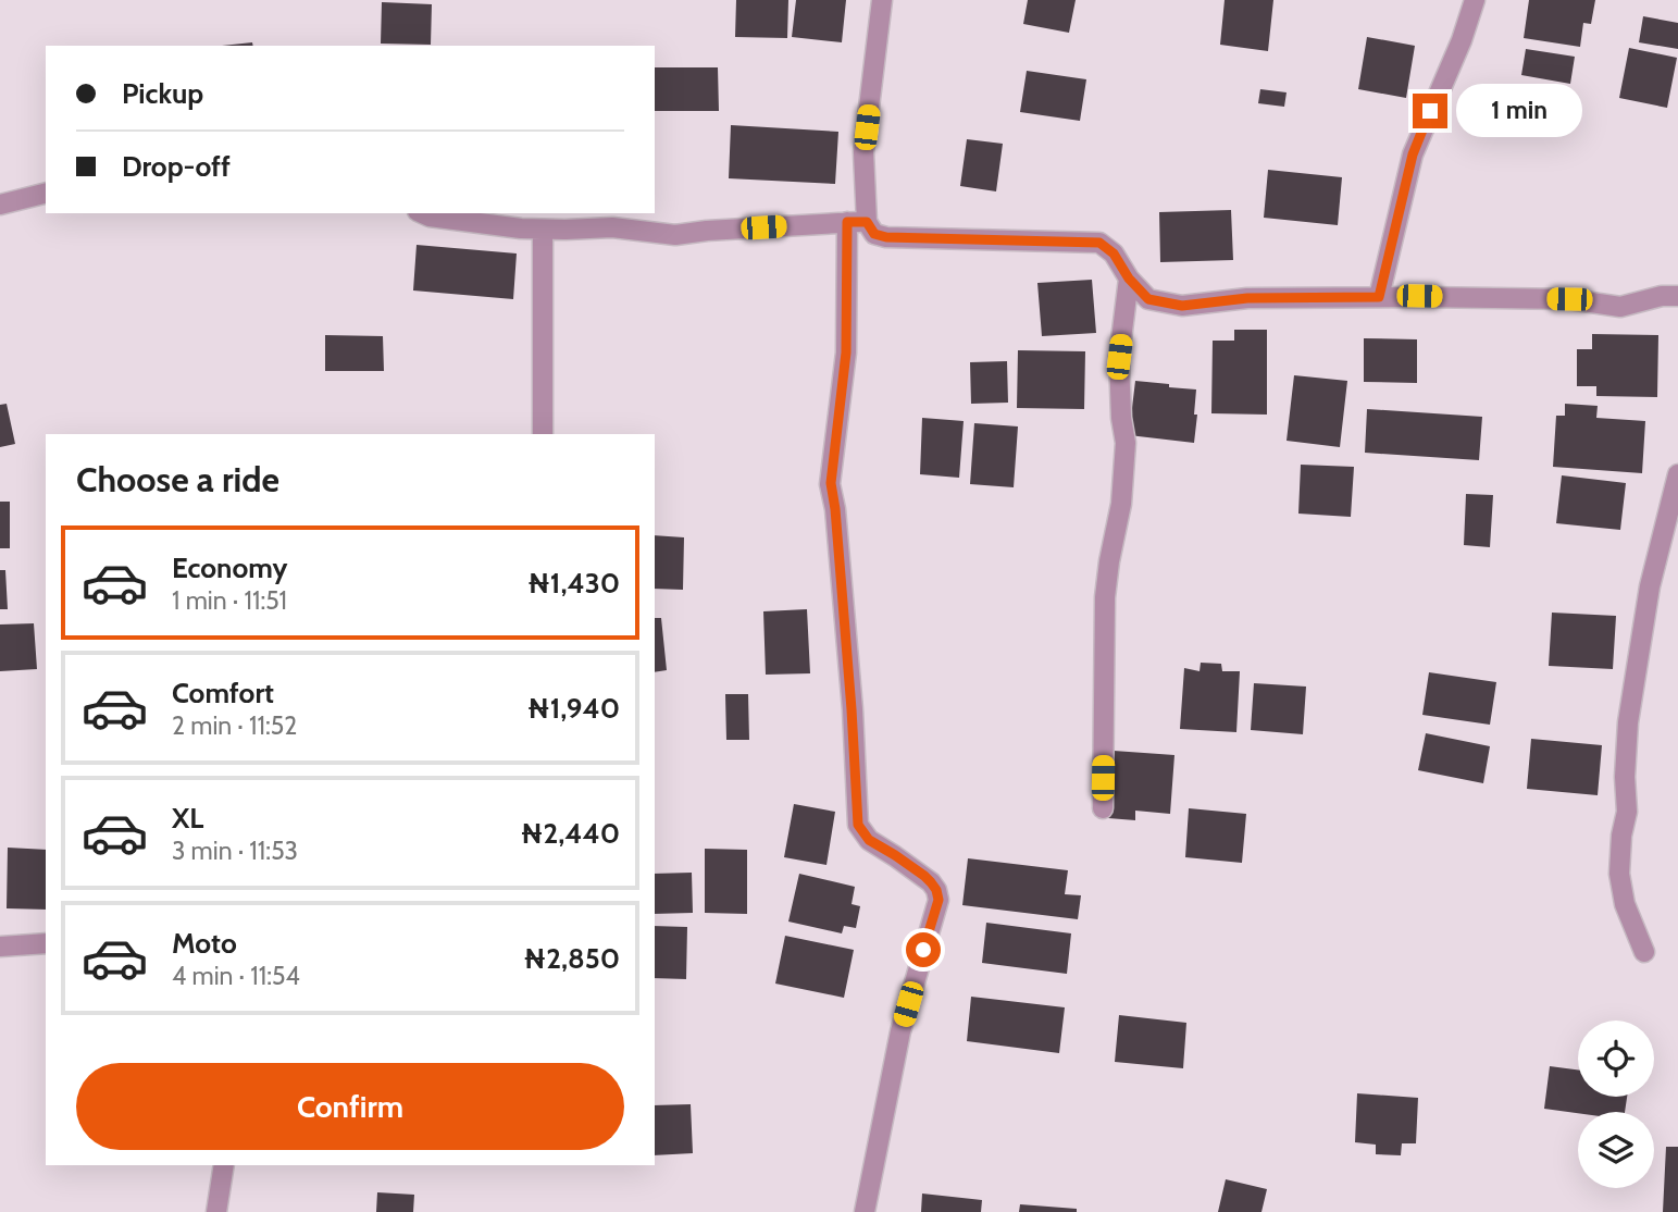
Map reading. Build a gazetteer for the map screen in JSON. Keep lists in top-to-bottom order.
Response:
{
  "page": {
    "banner": ["Pickup", "Drop-off"],
    "bubble": "1 min",
    "heading": "Choose a ride",
    "list": [
      {
        "name": "Economy",
        "note": "1 min · 11:51",
        "value": "₦1,430"
      },
      {
        "name": "Comfort",
        "note": "2 min · 11:52",
        "value": "₦1,940"
      },
      {
        "name": "XL",
        "note": "3 min · 11:53",
        "value": "₦2,440"
      },
      {
        "name": "Moto",
        "note": "4 min · 11:54",
        "value": "₦2,850"
      }
    ],
    "buttons": "Confirm"
  }
}
